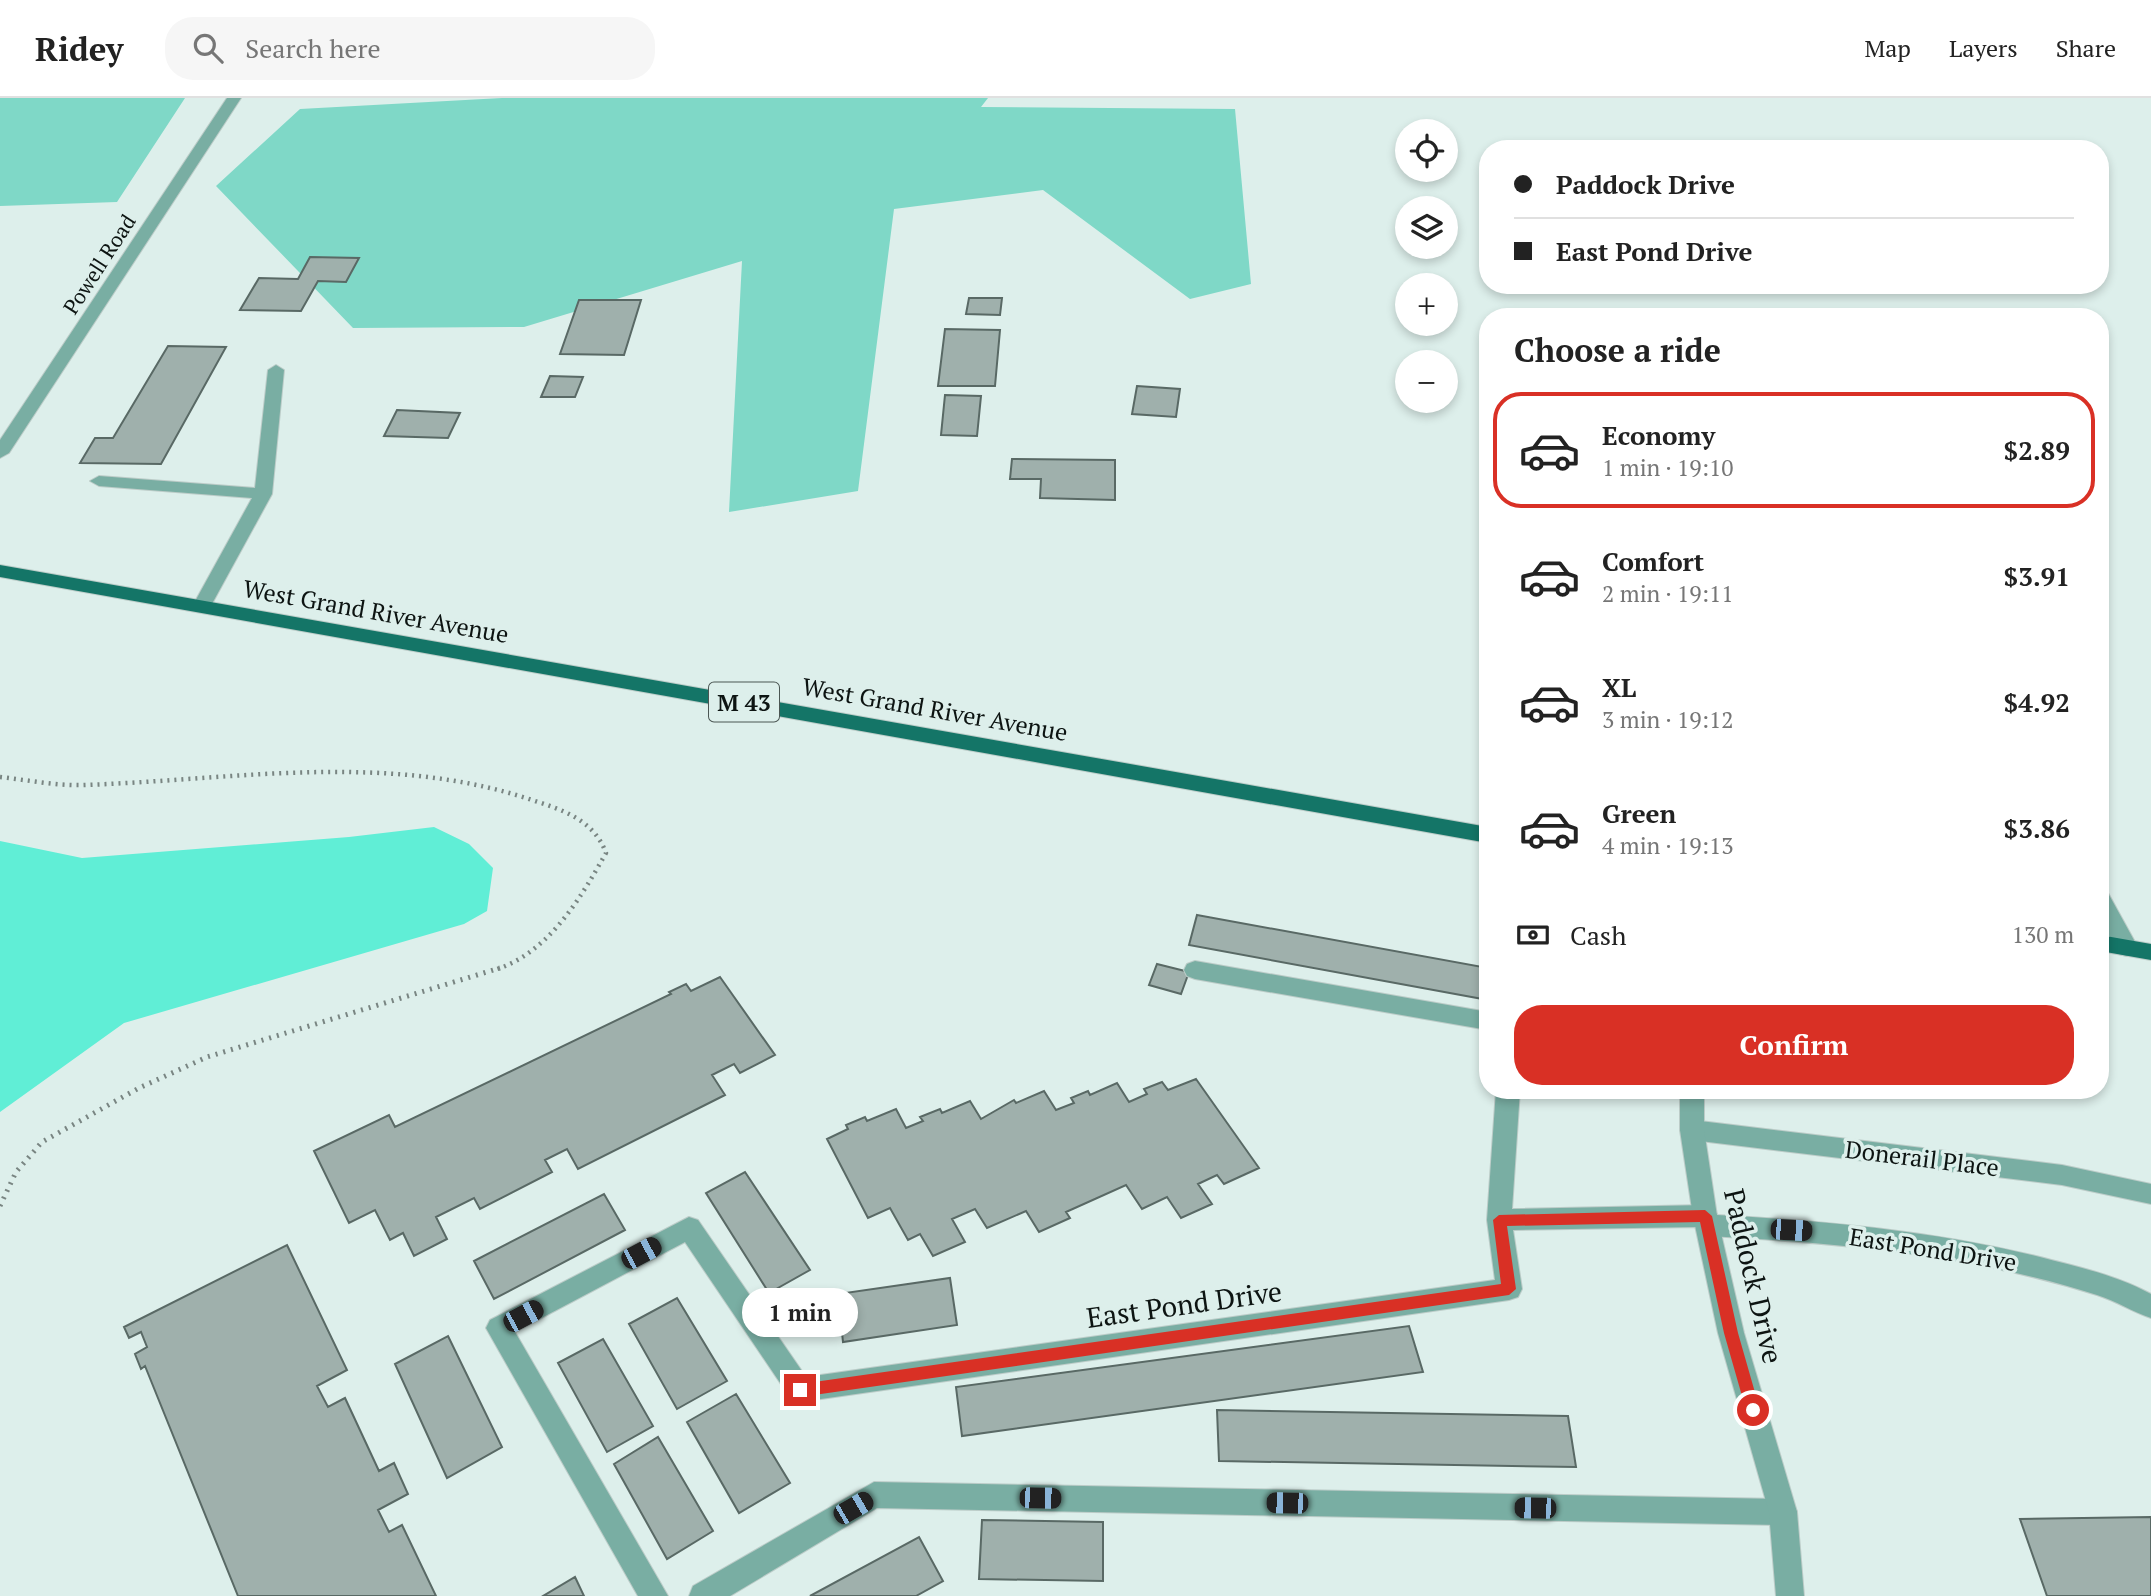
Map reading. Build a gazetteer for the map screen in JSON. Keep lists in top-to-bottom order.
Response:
{
  "streets": {
    "main road": ["West Grand River Avenue", "M 43"],
    "street": [
      "Powell Road",
      "Donerail Place",
      "East Pond Drive",
      "Paddock Drive"
    ]
  },
  "crossings": [
    ["Donerail Place", "Paddock Drive"],
    ["East Pond Drive", "Paddock Drive"]
  ],
  "page": {
    "header": "Ridey",
    "search": "Search here",
    "nav": ["Map", "Layers", "Share"],
    "map_buttons": ["+", "−"],
    "banner": ["Paddock Drive", "East Pond Drive"],
    "heading": "Choose a ride",
    "list": [
      {
        "name": "Economy",
        "note": "1 min · 19:10",
        "value": "$2.89"
      },
      {
        "name": "Comfort",
        "note": "2 min · 19:11",
        "value": "$3.91"
      },
      {
        "name": "XL",
        "note": "3 min · 19:12",
        "value": "$4.92"
      },
      {
        "name": "Green",
        "note": "4 min · 19:13",
        "value": "$3.86"
      }
    ],
    "pay": ["Cash", "130 m"],
    "buttons": "Confirm",
    "bubble": "1 min"
  }
}
